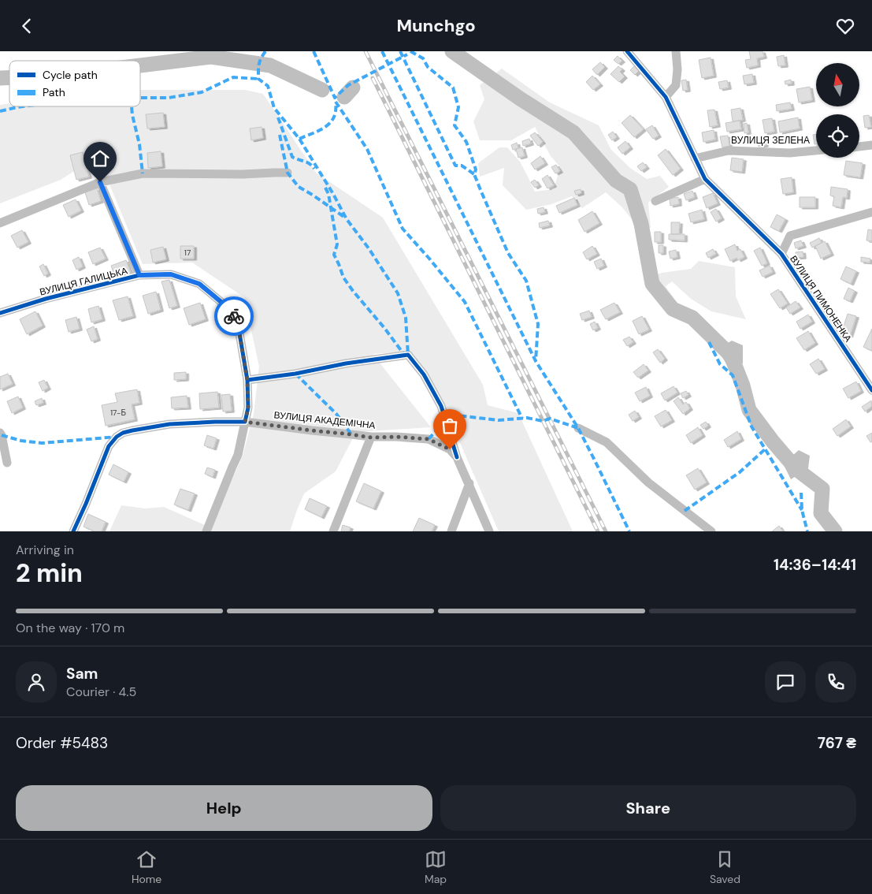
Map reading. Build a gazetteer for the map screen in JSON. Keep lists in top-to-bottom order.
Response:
{
  "streets": {
    "street": [
      "ВУЛИЦЯ ЗЕЛЕНА",
      "ВУЛИЦЯ ГАЛИЦЬКА",
      "ВУЛИЦЯ ПИМОНЕНКА",
      "ВУЛИЦЯ АКАДЕМІЧНА"
    ]
  },
  "crossings": [
    ["ВУЛИЦЯ ЗЕЛЕНА", "ВУЛИЦЯ ПИМОНЕНКА"],
    ["ВУЛИЦЯ ГАЛИЦЬКА", "ВУЛИЦЯ АКАДЕМІЧНА"]
  ],
  "house_numbers": ["17", "17-Б"],
  "legend": ["Cycle path", "Path"],
  "north": "top",
  "page": {
    "header": "Munchgo",
    "heading": ["2 min", "Arriving in", "14:36–14:41"],
    "panel": [
      "Sam",
      "Courier · 4.5",
      "Order #5483",
      "767 ₴"
    ],
    "bar": "On the way · 170 m",
    "buttons": ["Help", "Share"],
    "tabs": ["Home", "Map", "Saved"]
  }
}
